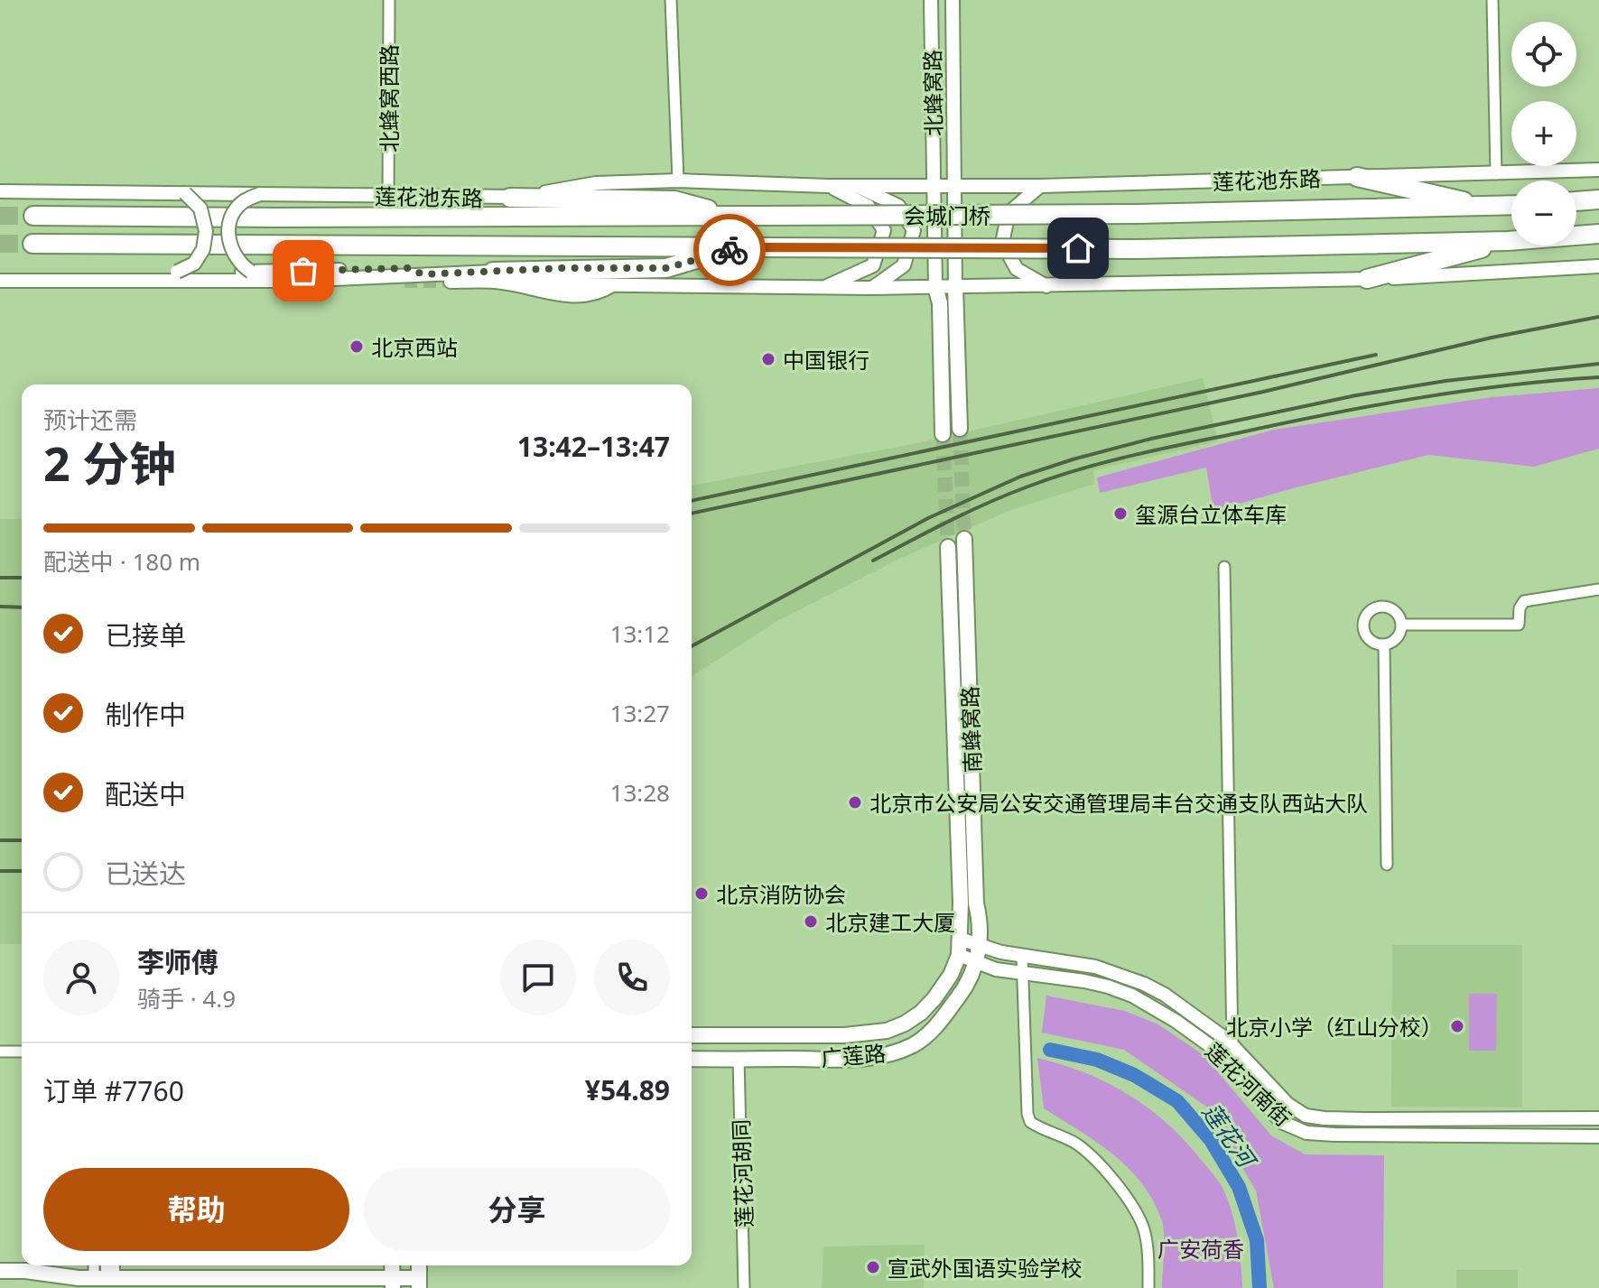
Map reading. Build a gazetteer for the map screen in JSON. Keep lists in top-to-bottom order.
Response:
{
  "streets": {
    "highway": ["莲花池东路", "会城门桥"],
    "main road": ["南蜂窝路", "广莲路"],
    "street": [
      "北蜂窝路",
      "北蜂窝西路",
      "莲花河南街",
      "莲花河胡同"
    ]
  },
  "crossings": [
    ["北蜂窝路", "莲花池东路"],
    ["北蜂窝西路", "莲花池东路"],
    ["莲花池东路", "会城门桥"],
    ["南蜂窝路", "广莲路"],
    ["南蜂窝路", "莲花河南街"],
    ["广莲路", "莲花河南街"],
    ["广莲路", "莲花河胡同"]
  ],
  "water": ["莲花河"],
  "parks": ["广安荷香"],
  "places": [
    "北京西站",
    "中国银行",
    "玺源台立体车库",
    "北京市公安局公安交通管理局丰台交通支队西站大队",
    "北京消防协会",
    "北京建工大厦",
    "北京小学（红山分校）",
    "宣武外国语实验学校"
  ],
  "page": {
    "map_buttons": ["+", "−"],
    "heading": ["2 分钟", "预计还需", "13:42–13:47"],
    "panel": [
      "李师傅",
      "骑手 · 4.9",
      "订单 #7760",
      "¥54.89"
    ],
    "bar": "配送中 · 180 m",
    "list": [
      ["已接单", "13:12"],
      ["制作中", "13:27"],
      ["配送中", "13:28"],
      "已送达"
    ],
    "buttons": ["帮助", "分享"]
  }
}
